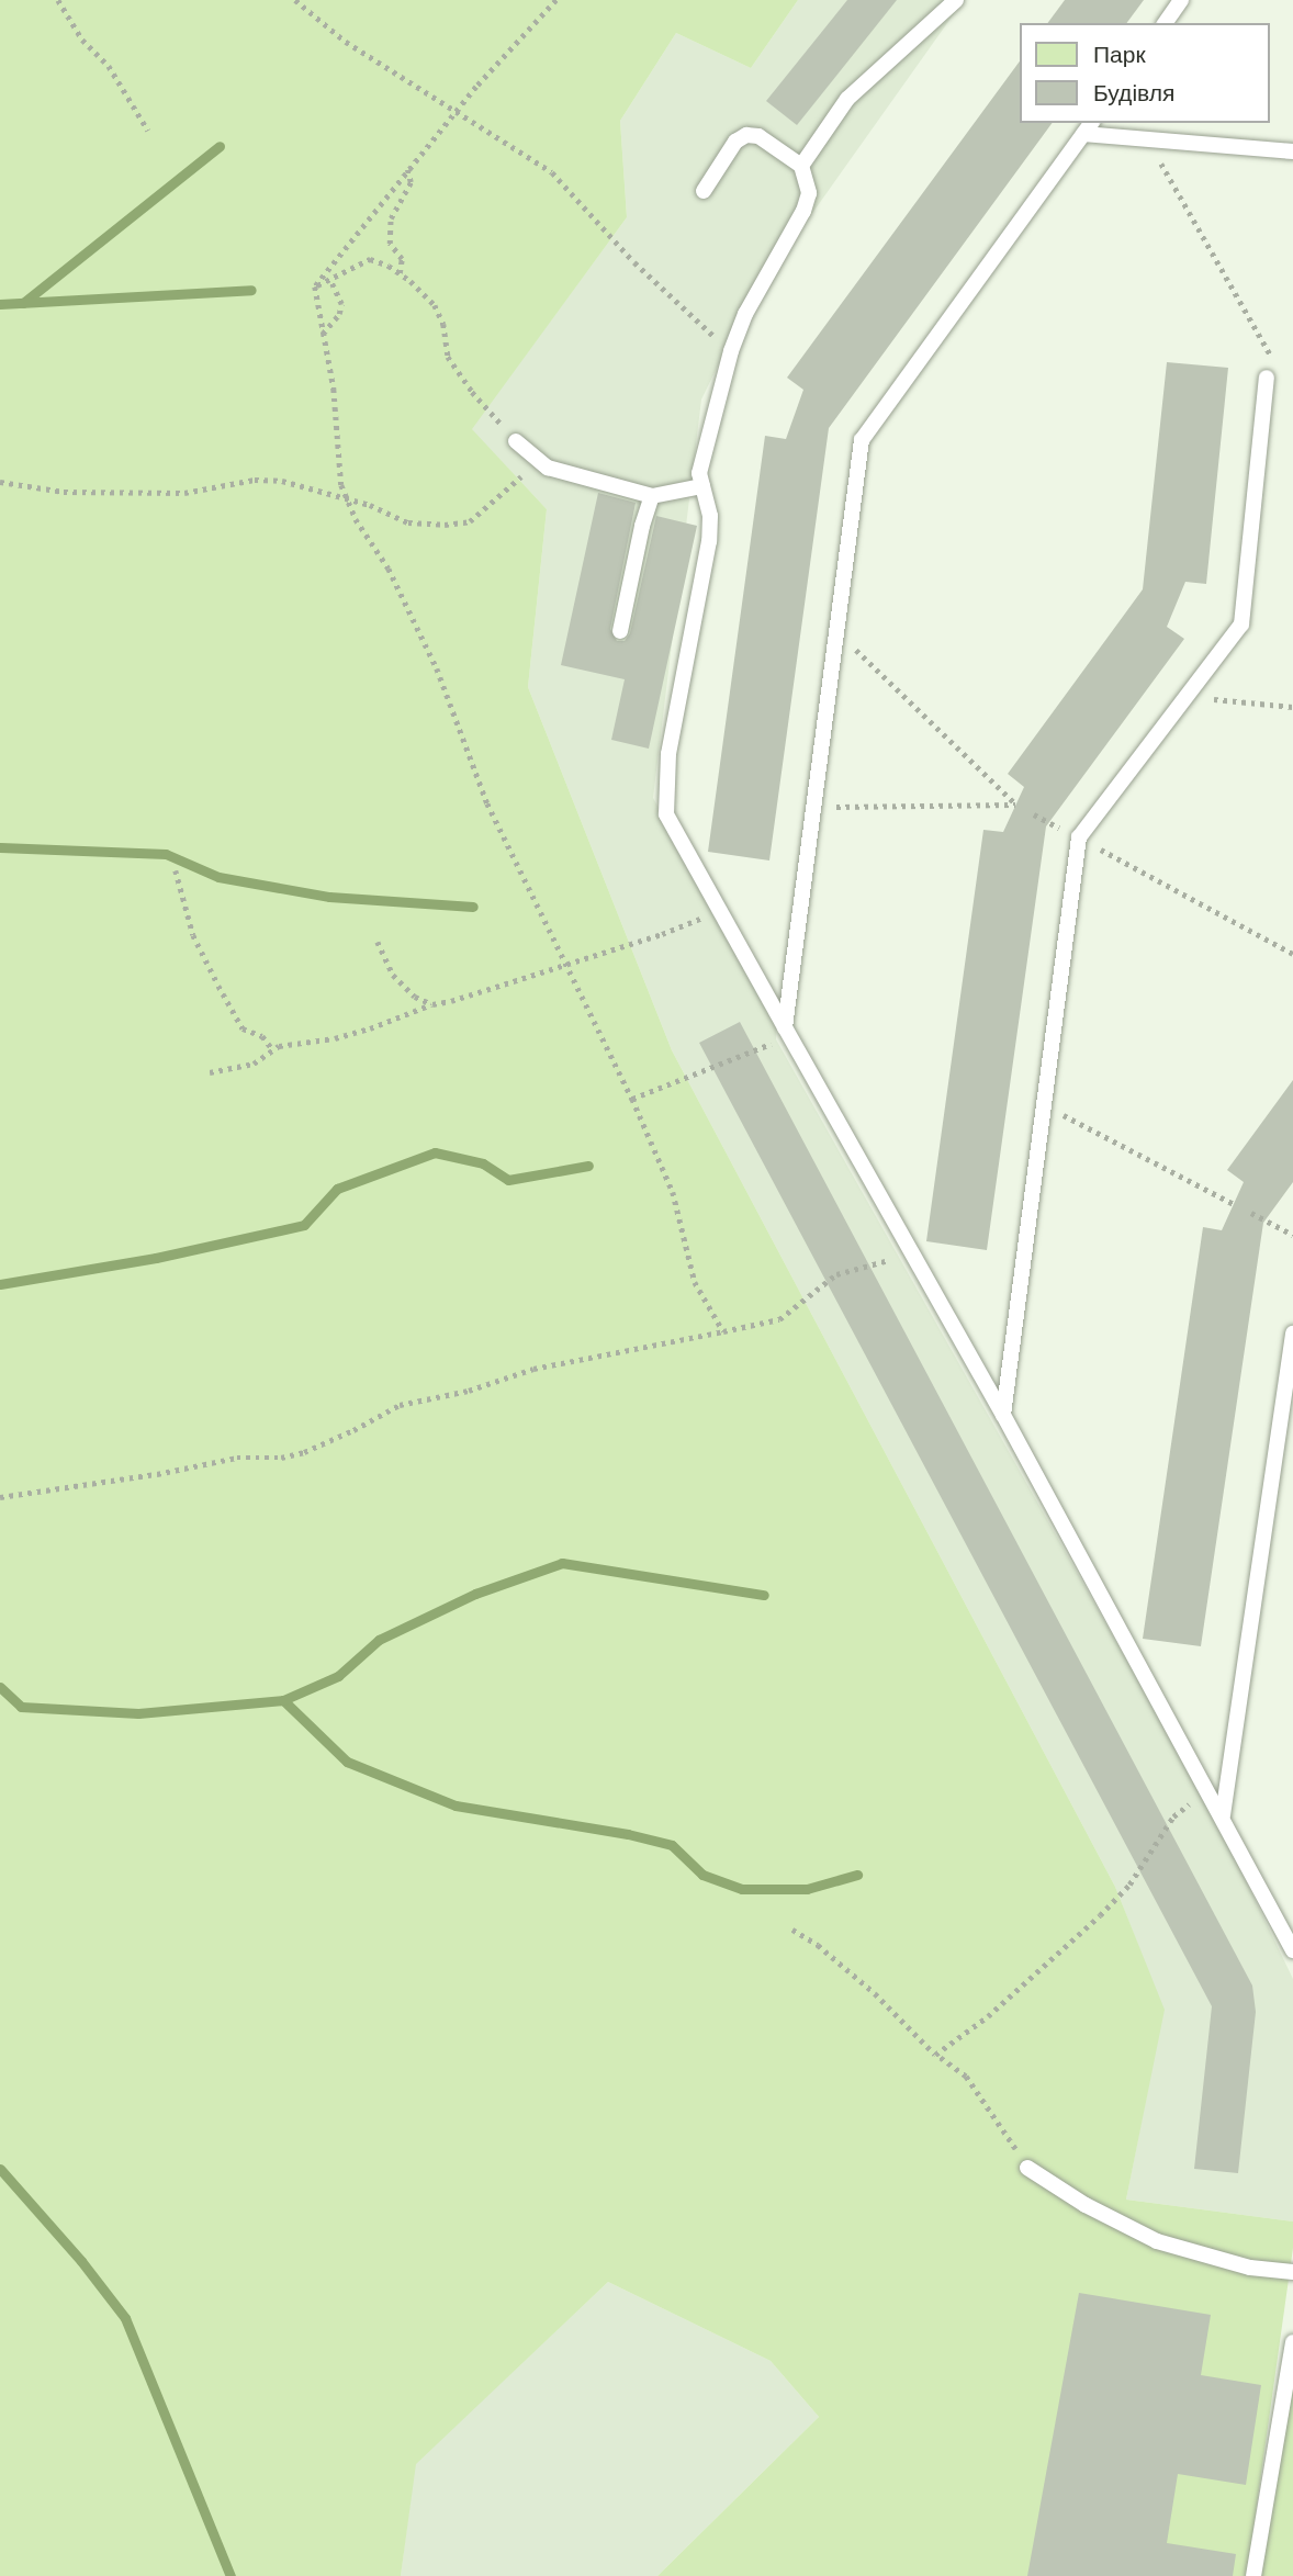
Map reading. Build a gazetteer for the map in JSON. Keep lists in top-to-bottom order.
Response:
{
  "legend": ["Парк", "Будівля"]
}
